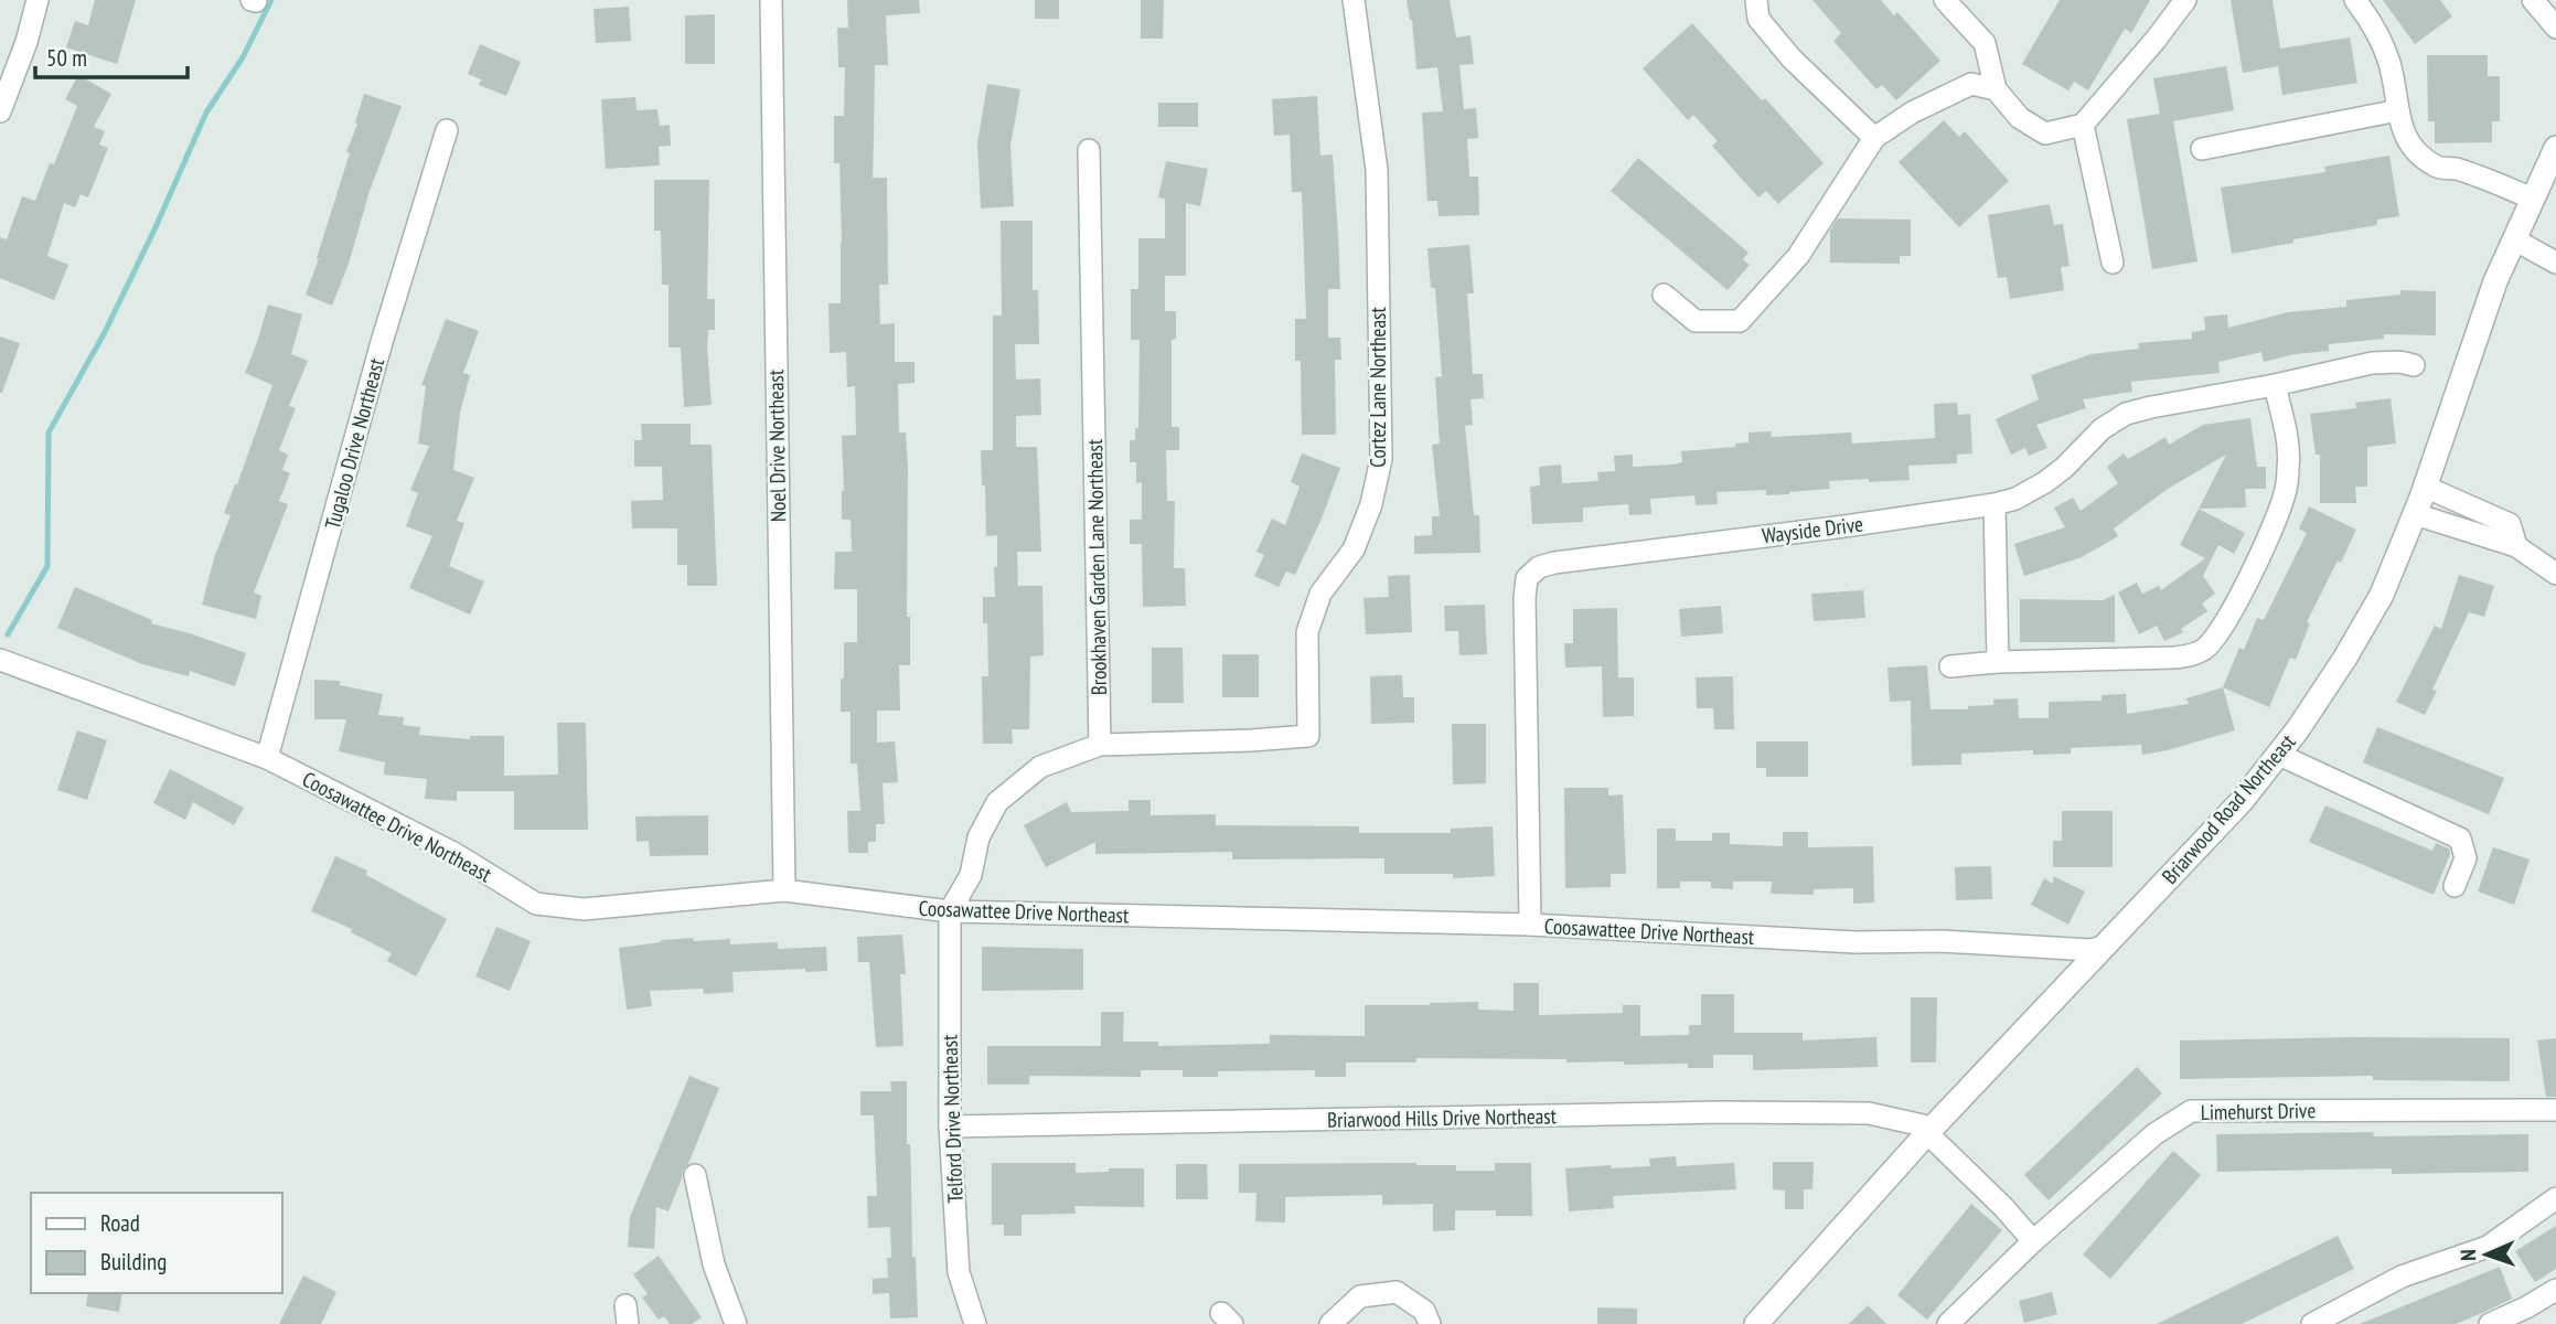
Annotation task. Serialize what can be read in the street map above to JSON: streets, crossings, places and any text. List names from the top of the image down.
{
  "streets": {
    "street": [
      "Cortez Lane Northeast",
      "Tugaloo Drive Northeast",
      "Noel Drive Northeast",
      "Wayside Drive",
      "Brookhaven Garden Lane Northeast",
      "Briarwood Road Northeast",
      "Coosawattee Drive Northeast",
      "Limehurst Drive",
      "Briarwood Hills Drive Northeast",
      "Telford Drive Northeast"
    ]
  },
  "crossings": [
    ["Cortez Lane Northeast", "Brookhaven Garden Lane Northeast"],
    ["Tugaloo Drive Northeast", "Coosawattee Drive Northeast"],
    ["Noel Drive Northeast", "Coosawattee Drive Northeast"],
    ["Wayside Drive", "Coosawattee Drive Northeast"],
    ["Briarwood Road Northeast", "Coosawattee Drive Northeast"],
    ["Briarwood Road Northeast", "Briarwood Hills Drive Northeast"],
    ["Coosawattee Drive Northeast", "Telford Drive Northeast"],
    ["Briarwood Hills Drive Northeast", "Telford Drive Northeast"]
  ],
  "legend": ["Road", "Building"],
  "scale_bar": "50 m",
  "north": "left"
}
